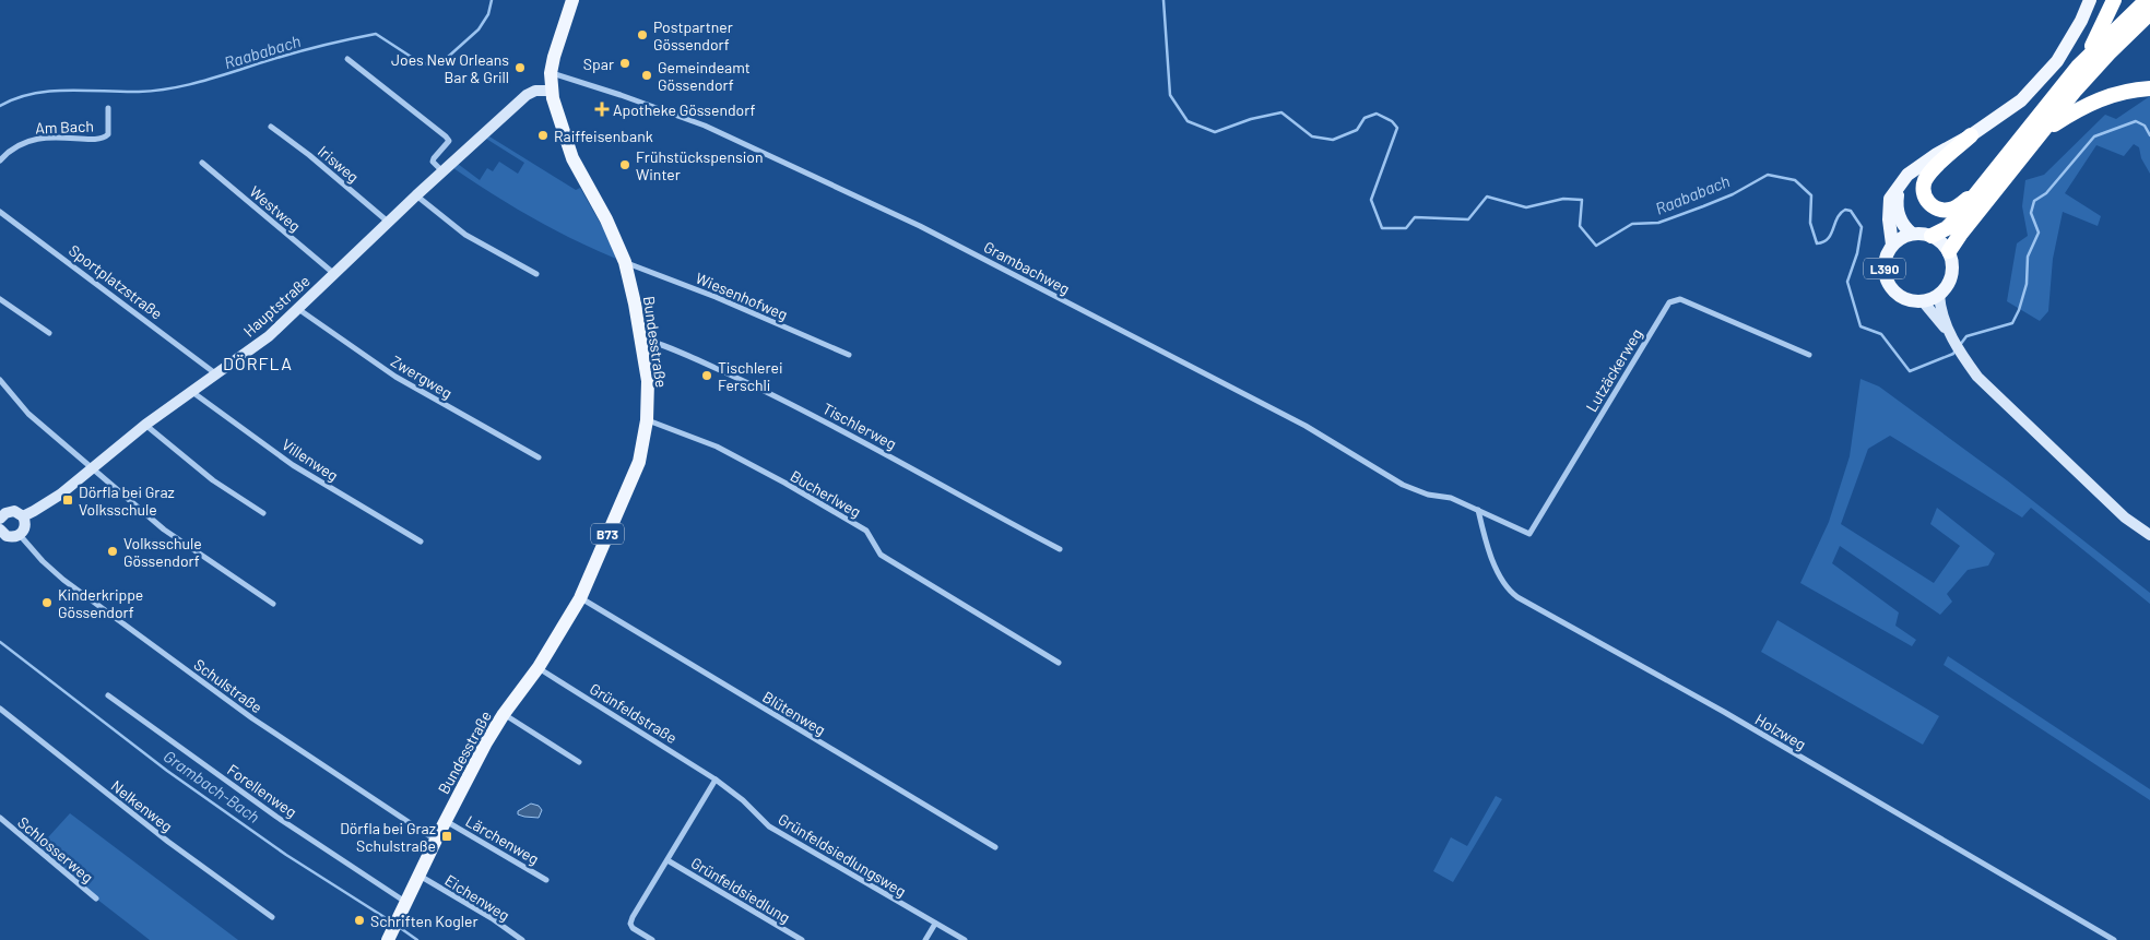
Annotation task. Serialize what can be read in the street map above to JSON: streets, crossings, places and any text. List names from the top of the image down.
{
  "streets": {
    "main road": [
      "L390",
      "Hauptstraße",
      "Bundesstraße",
      "B73"
    ],
    "street": [
      "Am Bach",
      "Irisweg",
      "Westweg",
      "Grambachweg",
      "Sportplatzstraße",
      "Wiesenhofweg",
      "Lutzäckerweg",
      "Zwergweg",
      "Tischlerweg",
      "Villenweg",
      "Bucherlweg",
      "Schulstraße",
      "Grünfeldstraße",
      "Blütenweg",
      "Holzweg",
      "Forellenweg",
      "Nelkenweg",
      "Lärchenweg",
      "Schlosserweg",
      "Grünfeldsiedlungsweg",
      "Grünfeldsiedlung",
      "Eichenweg"
    ]
  },
  "crossings": [
    ["Irisweg", "Hauptstraße"],
    ["Westweg", "Hauptstraße"],
    ["Grambachweg", "Bundesstraße"],
    ["Grambachweg", "Lutzäckerweg"],
    ["Grambachweg", "Holzweg"],
    ["Sportplatzstraße", "Hauptstraße"],
    ["Wiesenhofweg", "Bundesstraße"],
    ["Hauptstraße", "Bundesstraße"],
    ["Hauptstraße", "Zwergweg"],
    ["Hauptstraße", "Villenweg"],
    ["Bundesstraße", "Tischlerweg"],
    ["Bundesstraße", "Bucherlweg"],
    ["Bundesstraße", "Schulstraße"],
    ["Bundesstraße", "Grünfeldstraße"],
    ["Bundesstraße", "Blütenweg"],
    ["Bundesstraße", "Forellenweg"],
    ["Bundesstraße", "Lärchenweg"],
    ["Bundesstraße", "Eichenweg"],
    ["Lutzäckerweg", "Holzweg"],
    ["Grünfeldstraße", "Grünfeldsiedlungsweg"],
    ["Grünfeldstraße", "Grünfeldsiedlung"],
    ["Grünfeldsiedlungsweg", "Grünfeldsiedlung"]
  ],
  "districts": ["DÖRFLA"],
  "water": ["Raababach", "Grambach-Bach"],
  "places": {
    "other": [
      "Postpartner Gössendorf",
      "Spar",
      "Joes New Orleans Bar & Grill",
      "Gemeindeamt Gössendorf",
      "Raiffeisenbank",
      "Frühstückspension Winter",
      "Tischlerei Ferschli",
      "Volksschule Gössendorf",
      "Kinderkrippe Gössendorf",
      "Schriften Kogler"
    ],
    "health": ["Apotheke Gössendorf"],
    "transit": ["Dörfla bei Graz Volksschule", "Dörfla bei Graz Schulstraße"]
  }
}
